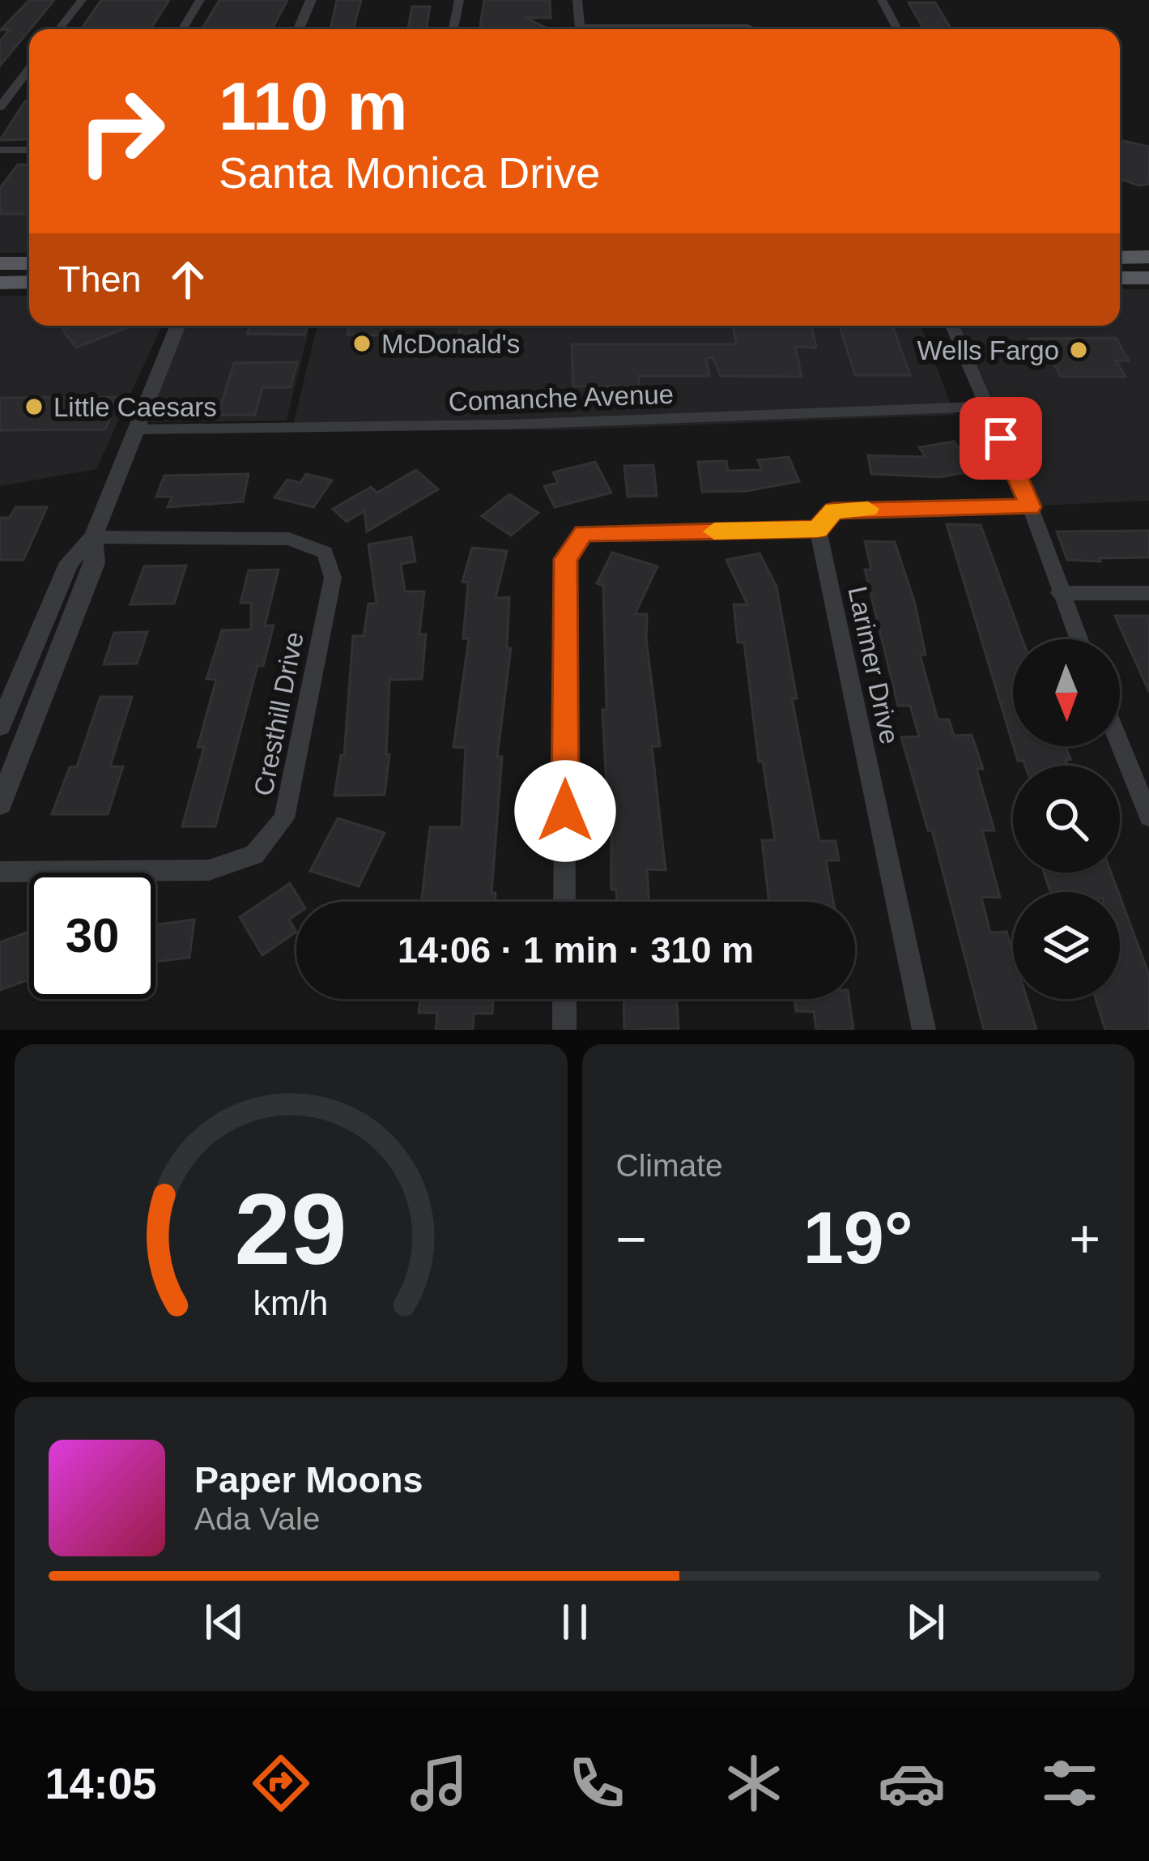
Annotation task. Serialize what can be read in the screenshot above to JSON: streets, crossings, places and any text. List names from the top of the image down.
{
  "streets": {
    "street": ["Comanche Avenue", "Larimer Drive", "Cresthill Drive"]
  },
  "places": ["McDonald's", "Wells Fargo", "Little Caesars"],
  "north": "bottom",
  "page": {
    "turn": ["110 m", "Santa Monica Drive"],
    "then": "Then",
    "limit": "30",
    "trip": "14:06 · 1 min · 310 m",
    "tile": "Climate",
    "heat": ["−", "19°", "+"],
    "song": ["Paper Moons", "Ada Vale"],
    "tabs": "14:05",
    "gauge": ["29", "km/h"]
  }
}
